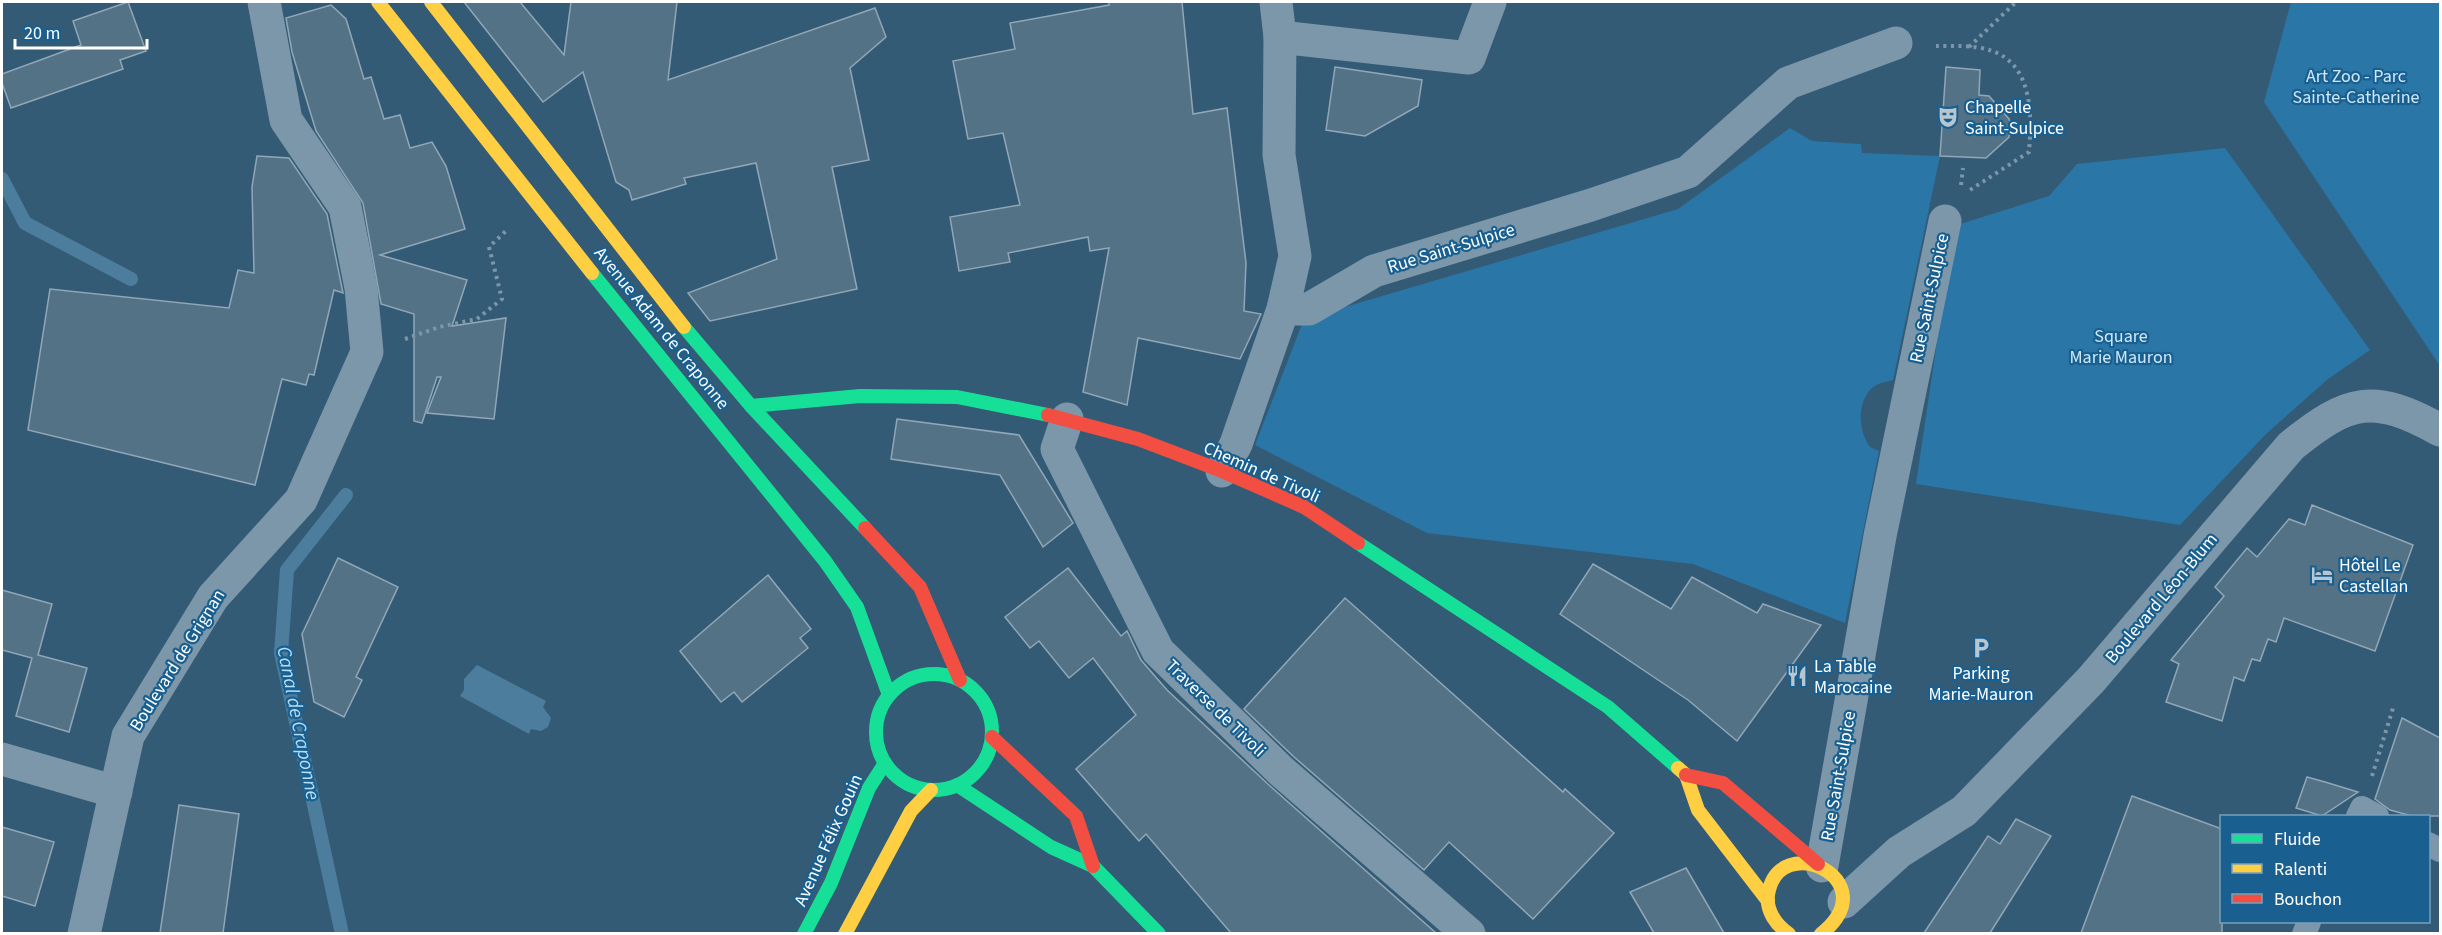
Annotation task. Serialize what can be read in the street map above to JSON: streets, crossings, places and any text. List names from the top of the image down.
{
  "streets": {
    "main road": ["Avenue Adam de Craponne", "Chemin de Tivoli", "Avenue Félix Gouin"],
    "street": [
      "Rue Saint-Sulpice",
      "Boulevard Léon-Blum",
      "Boulevard de Grignan",
      "Traverse de Tivoli"
    ]
  },
  "crossings": [
    ["Rue Saint-Sulpice", "Chemin de Tivoli"],
    ["Rue Saint-Sulpice", "Boulevard Léon-Blum"],
    ["Avenue Adam de Craponne", "Chemin de Tivoli"],
    ["Avenue Adam de Craponne", "Avenue Félix Gouin"],
    ["Chemin de Tivoli", "Boulevard Léon-Blum"],
    ["Chemin de Tivoli", "Traverse de Tivoli"]
  ],
  "water": ["Canal de Craponne"],
  "parks": ["Art Zoo - Parc Sainte-Catherine", "Square Marie Mauron"],
  "places": {
    "theatre": ["Chapelle Saint-Sulpice"],
    "hotel": ["Hôtel Le Castellan"],
    "parking": ["Parking Marie-Mauron"],
    "restaurant": ["La Table Marocaine"]
  },
  "legend": ["Fluide", "Ralenti", "Bouchon"],
  "scale_bar": "20 m"
}
